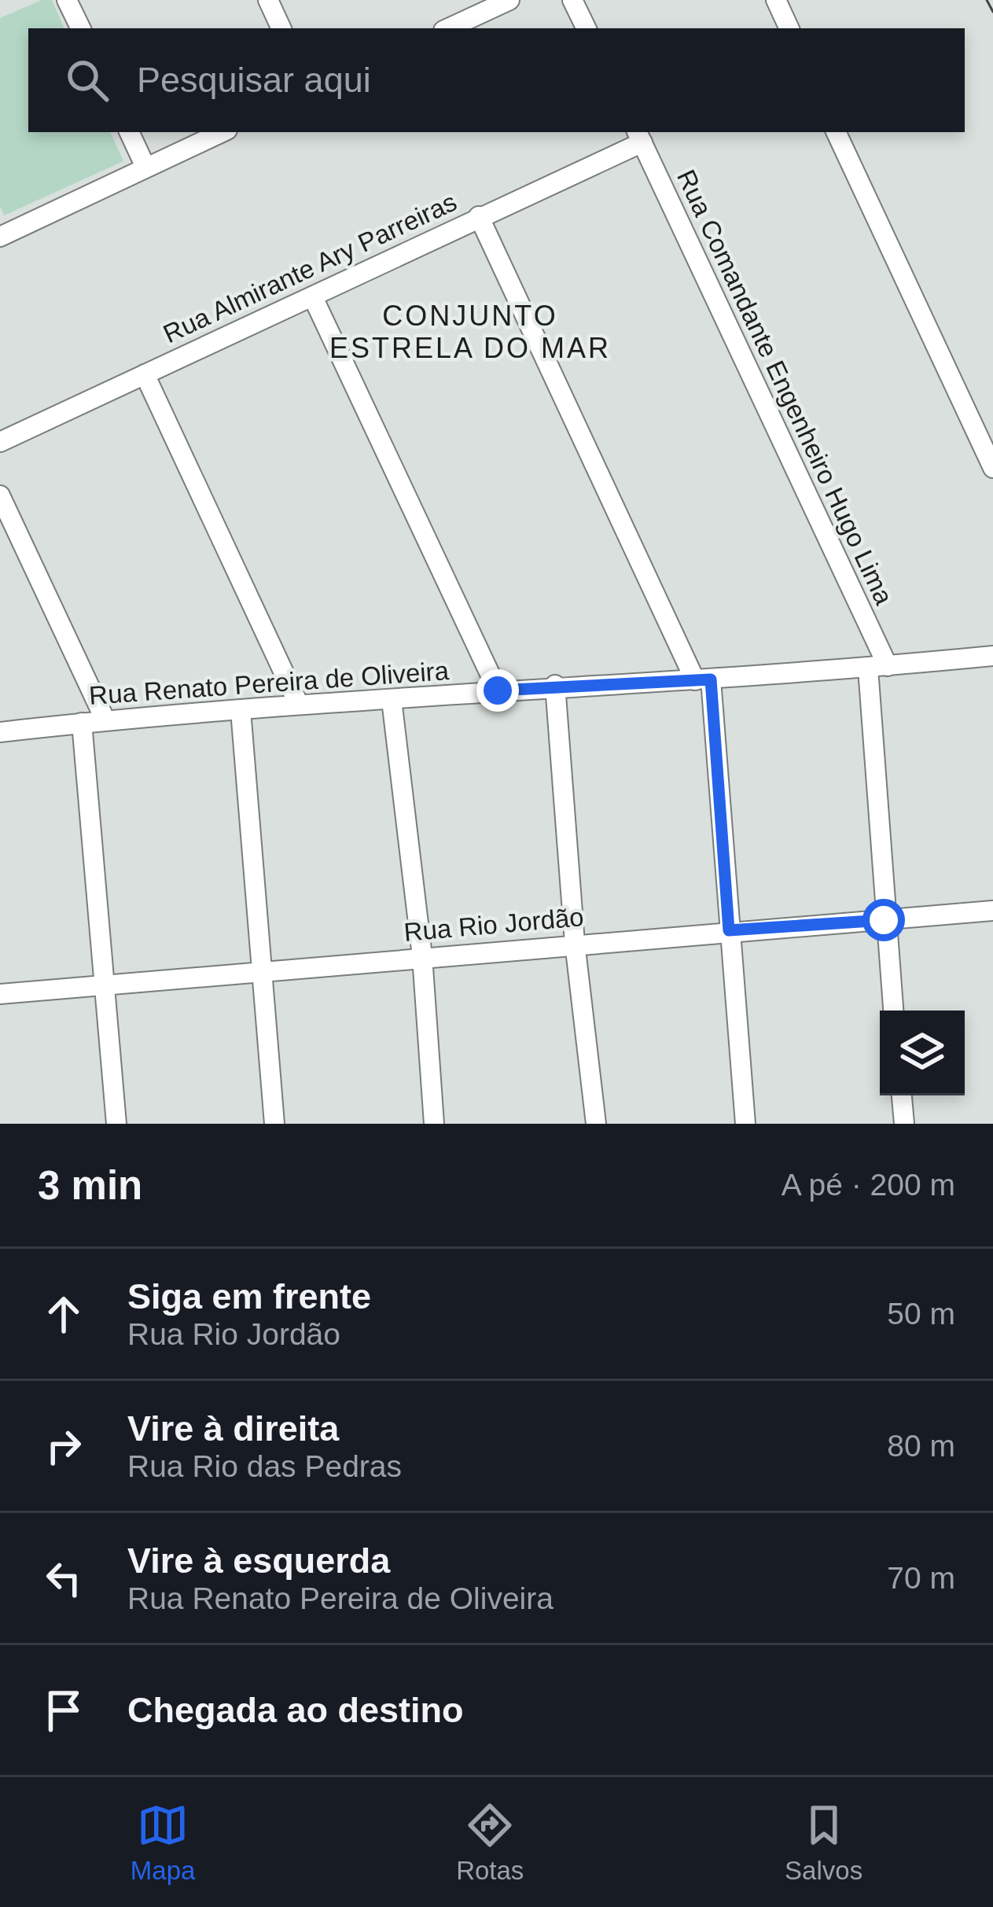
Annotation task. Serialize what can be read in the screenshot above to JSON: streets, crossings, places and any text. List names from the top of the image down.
{
  "streets": {
    "street": [
      "Rua Almirante Ary Parreiras",
      "Rua Comandante Engenheiro Hugo Lima",
      "Rua Renato Pereira de Oliveira",
      "Rua Rio Jordão"
    ]
  },
  "crossings": [
    ["Rua Almirante Ary Parreiras", "Rua Comandante Engenheiro Hugo Lima"],
    ["Rua Comandante Engenheiro Hugo Lima", "Rua Renato Pereira de Oliveira"]
  ],
  "districts": ["CONJUNTO ESTRELA DO MAR"],
  "page": {
    "search": "Pesquisar aqui",
    "heading": ["3 min", "A pé · 200 m"],
    "list": [
      ["Siga em frente", "Rua Rio Jordão", "50 m"],
      ["Vire à direita", "Rua Rio das Pedras", "80 m"],
      ["Vire à esquerda", "Rua Renato Pereira de Oliveira", "70 m"],
      "Chegada ao destino"
    ],
    "nav": ["Mapa", "Rotas", "Salvos"]
  }
}
